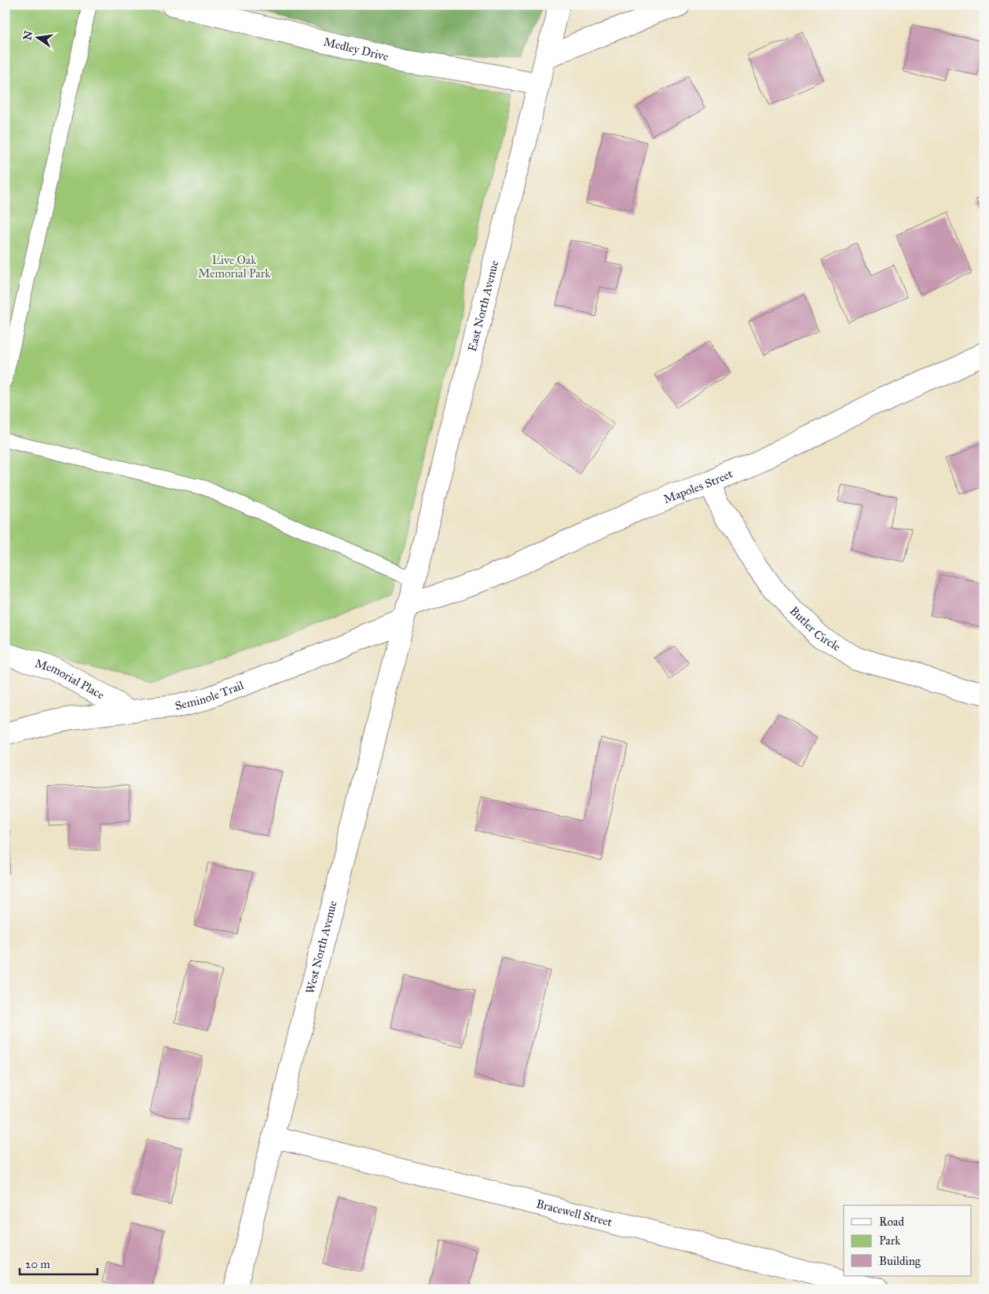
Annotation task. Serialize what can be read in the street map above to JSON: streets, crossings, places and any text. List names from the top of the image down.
{
  "streets": {
    "street": [
      "Medley Drive",
      "East North Avenue",
      "Mapoles Street",
      "Butler Circle",
      "Memorial Place",
      "Seminole Trail",
      "West North Avenue",
      "Bracewell Street"
    ]
  },
  "crossings": [
    ["Medley Drive", "East North Avenue"],
    ["East North Avenue", "Mapoles Street"],
    ["East North Avenue", "Seminole Trail"],
    ["East North Avenue", "West North Avenue"],
    ["Mapoles Street", "Butler Circle"],
    ["Mapoles Street", "Seminole Trail"],
    ["Mapoles Street", "West North Avenue"],
    ["Memorial Place", "Seminole Trail"],
    ["Seminole Trail", "West North Avenue"],
    ["West North Avenue", "Bracewell Street"]
  ],
  "parks": ["Live Oak Memorial Park"],
  "legend": ["Road", "Park", "Building"],
  "scale_bar": "20 m",
  "north": "left"
}
